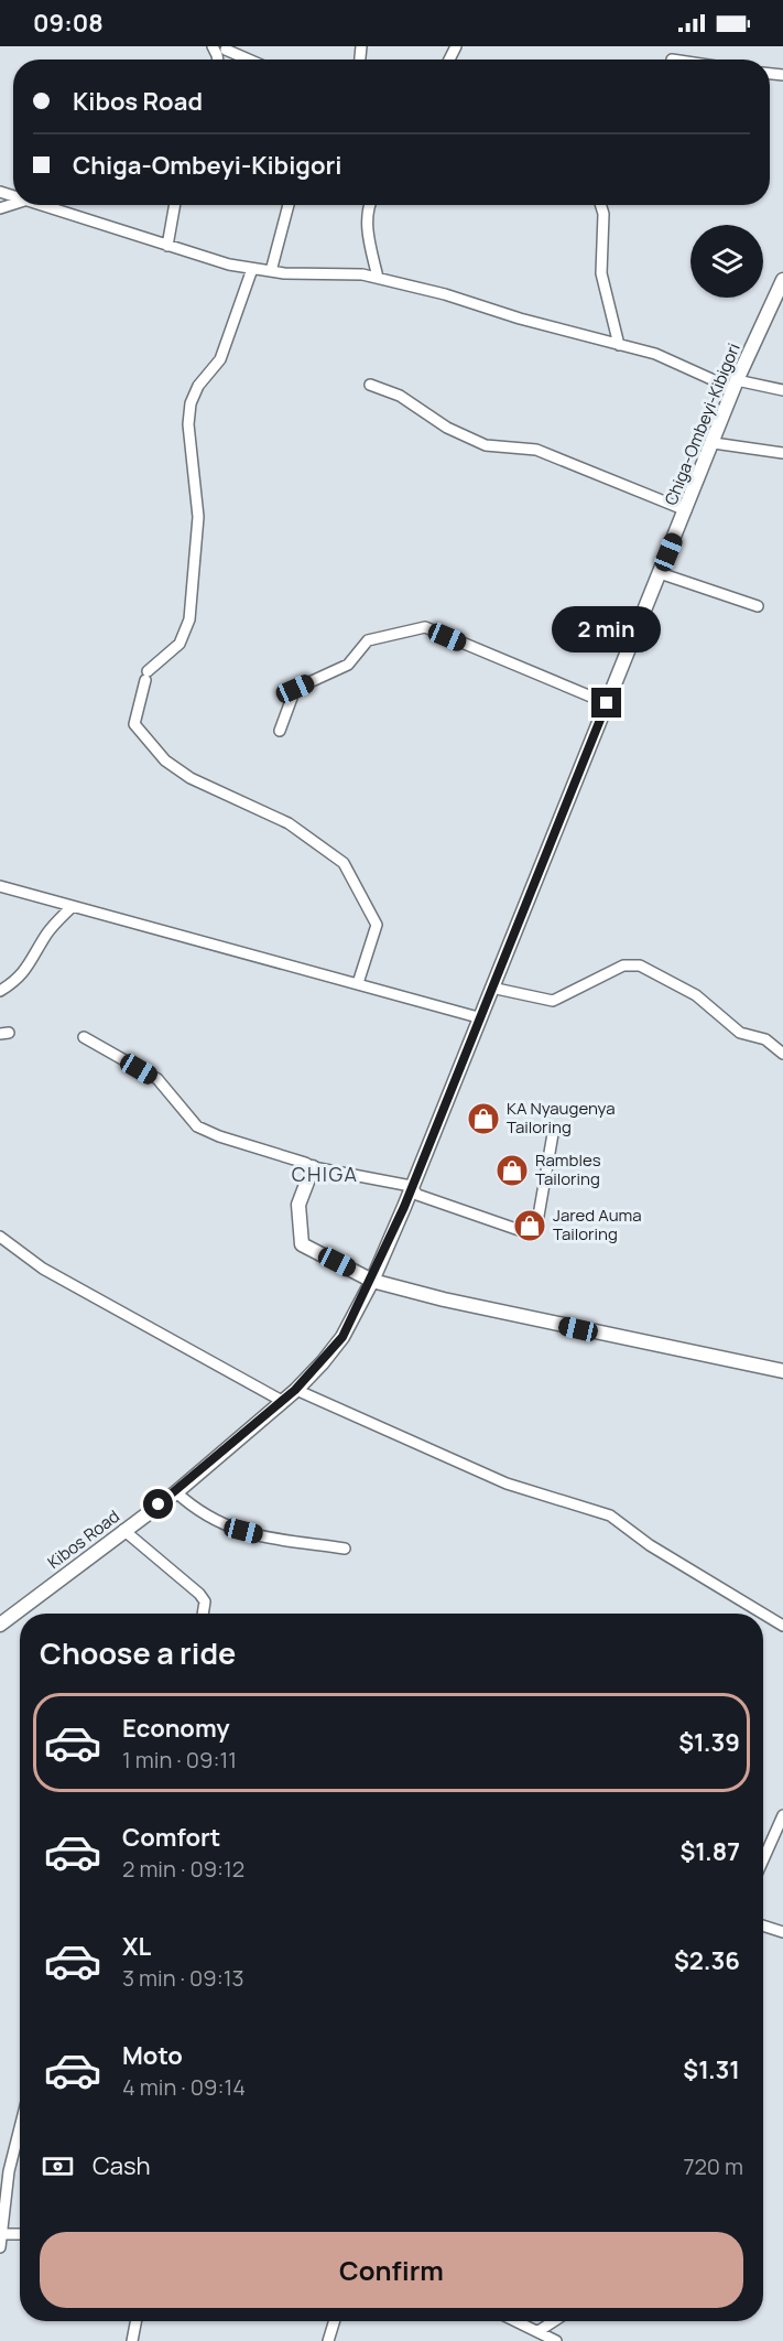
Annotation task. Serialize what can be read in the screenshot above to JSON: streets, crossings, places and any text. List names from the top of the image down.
{
  "streets": {
    "main road": ["Chiga-Ombeyi-Kibigori", "Kibos Road"]
  },
  "crossings": [
    ["Chiga-Ombeyi-Kibigori", "Kibos Road"]
  ],
  "districts": ["CHIGA"],
  "places": {
    "shop": ["KA Nyaugenya Tailoring", "Rambles Tailoring", "Jared Auma Tailoring"]
  },
  "page": {
    "status": "09:08",
    "banner": ["Kibos Road", "Chiga-Ombeyi-Kibigori"],
    "bubble": "2 min",
    "heading": "Choose a ride",
    "list": [
      {
        "name": "Economy",
        "note": "1 min · 09:11",
        "value": "$1.39"
      },
      {
        "name": "Comfort",
        "note": "2 min · 09:12",
        "value": "$1.87"
      },
      {
        "name": "XL",
        "note": "3 min · 09:13",
        "value": "$2.36"
      },
      {
        "name": "Moto",
        "note": "4 min · 09:14",
        "value": "$1.31"
      }
    ],
    "pay": ["Cash", "720 m"],
    "buttons": "Confirm"
  }
}
